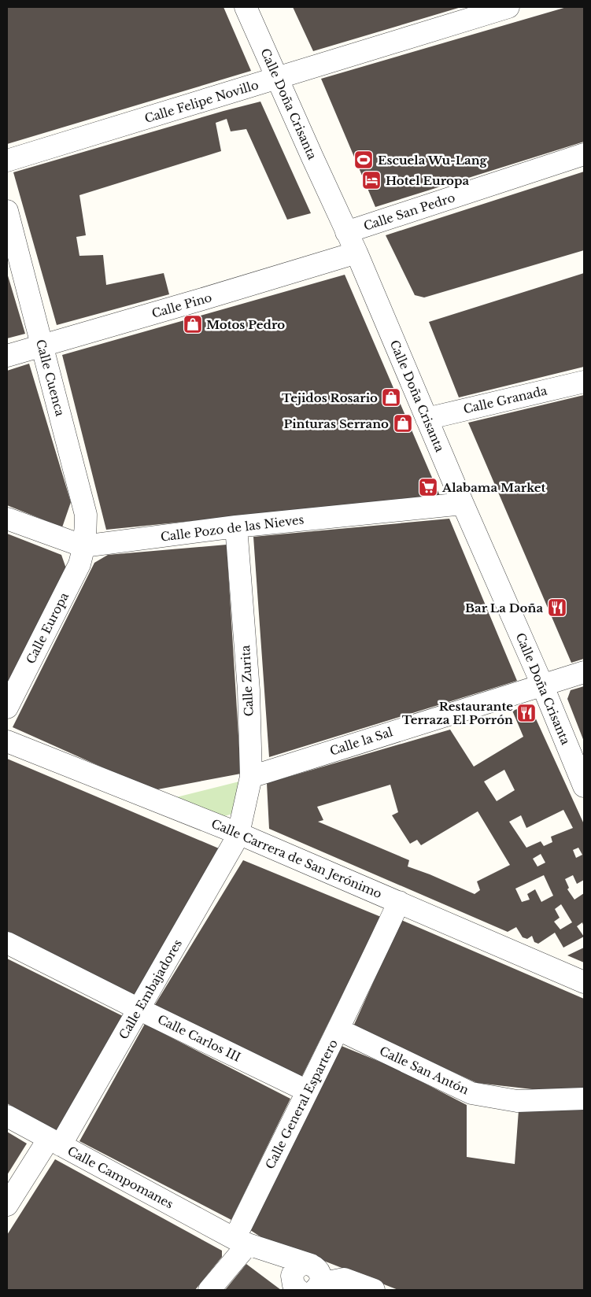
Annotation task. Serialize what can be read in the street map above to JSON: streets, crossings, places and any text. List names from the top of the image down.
{
  "streets": {
    "street": [
      "Calle Felipe Novillo",
      "Calle Doña Crisanta",
      "Calle San Pedro",
      "Calle Pino",
      "Calle Cuenca",
      "Calle Granada",
      "Calle Pozo de las Nieves",
      "Calle Europa",
      "Calle Zurita",
      "Calle la Sal",
      "Calle Carrera de San Jerónimo",
      "Calle Embajadores",
      "Calle Carlos III",
      "Calle San Antón",
      "Calle General Espartero",
      "Calle Campomanes"
    ]
  },
  "crossings": [
    ["Calle Felipe Novillo", "Calle Doña Crisanta"],
    ["Calle Doña Crisanta", "Calle San Pedro"],
    ["Calle Doña Crisanta", "Calle Pino"],
    ["Calle Doña Crisanta", "Calle Granada"],
    ["Calle Doña Crisanta", "Calle Pozo de las Nieves"],
    ["Calle Doña Crisanta", "Calle la Sal"],
    ["Calle Pino", "Calle Cuenca"],
    ["Calle Cuenca", "Calle Pozo de las Nieves"],
    ["Calle Cuenca", "Calle Europa"],
    ["Calle Pozo de las Nieves", "Calle Europa"],
    ["Calle Pozo de las Nieves", "Calle Zurita"],
    ["Calle Zurita", "Calle la Sal"],
    ["Calle Zurita", "Calle Carrera de San Jerónimo"],
    ["Calle Zurita", "Calle Embajadores"],
    ["Calle Carrera de San Jerónimo", "Calle Embajadores"],
    ["Calle Carrera de San Jerónimo", "Calle General Espartero"],
    ["Calle Embajadores", "Calle Carlos III"],
    ["Calle Embajadores", "Calle Campomanes"],
    ["Calle Carlos III", "Calle General Espartero"],
    ["Calle San Antón", "Calle General Espartero"],
    ["Calle General Espartero", "Calle Campomanes"]
  ],
  "places": {
    "sports": ["Escuela Wu-Lang"],
    "hotel": ["Hotel Europa"],
    "shop": ["Motos Pedro", "Tejidos Rosario", "Pinturas Serrano"],
    "supermarket": ["Alabama Market"],
    "restaurant": ["Bar La Doña", "Restaurante Terraza El Porrón"]
  }
}
